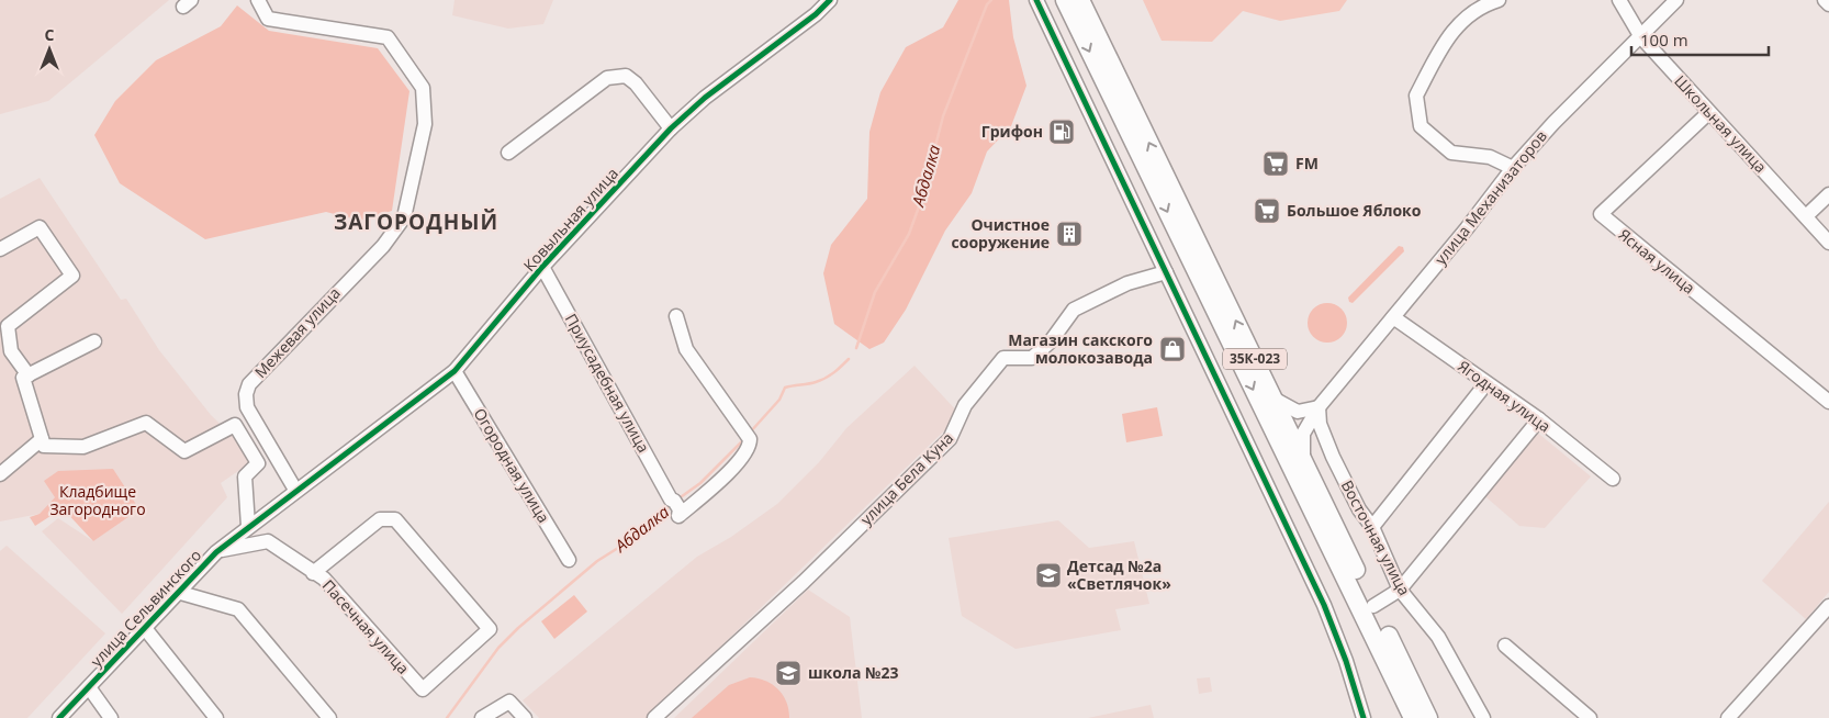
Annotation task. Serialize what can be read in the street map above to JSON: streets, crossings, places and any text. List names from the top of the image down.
{
  "streets": {
    "main road": ["35К-023"],
    "street": [
      "Школьная улица",
      "улица Механизаторов",
      "Ковыльная улица",
      "Ясная улица",
      "Межевая улица",
      "Приусадебная улица",
      "Ягодная улица",
      "Огородная улица",
      "улица Бела Куна",
      "Восточная улица",
      "улица Сельвинского",
      "Пасечная улица"
    ]
  },
  "crossings": [
    ["Школьная улица", "улица Механизаторов"],
    ["Школьная улица", "Ясная улица"],
    ["улица Механизаторов", "35К-023"],
    ["улица Механизаторов", "Ягодная улица"],
    ["улица Механизаторов", "Восточная улица"],
    ["Ковыльная улица", "Межевая улица"],
    ["Ковыльная улица", "Приусадебная улица"],
    ["Ковыльная улица", "Огородная улица"],
    ["Ковыльная улица", "улица Сельвинского"],
    ["улица Сельвинского", "Пасечная улица"]
  ],
  "districts": ["ЗАГОРОДНЫЙ"],
  "water": ["Абдалка"],
  "parks": ["Кладбище Загородного"],
  "places": {
    "fuel station": ["Грифон"],
    "supermarket": ["FM", "Большое Яблоко"],
    "building": ["Очистное сооружение"],
    "shop": ["Магазин сакского молокозавода"],
    "school or university": ["Детсад №2а «Светлячок»", "школа №23"]
  },
  "scale_bar": "100 m",
  "north": "top"
}
